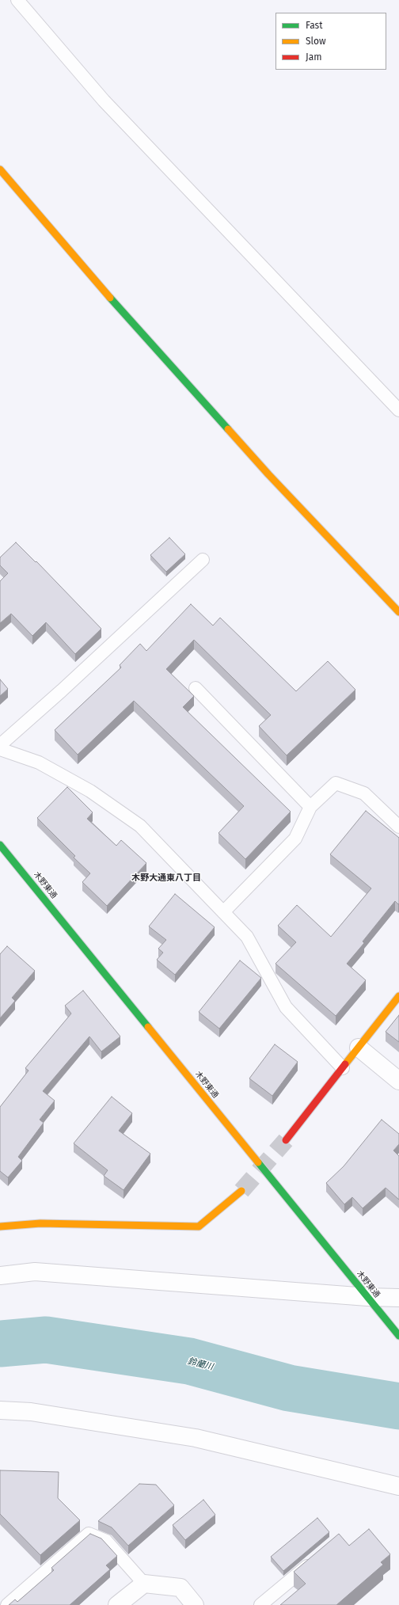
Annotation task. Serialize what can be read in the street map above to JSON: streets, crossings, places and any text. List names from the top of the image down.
{
  "streets": {
    "street": ["木野東通"]
  },
  "districts": ["木野大通東八丁目"],
  "water": ["鈴蘭川"],
  "legend": ["Fast", "Slow", "Jam"]
}
